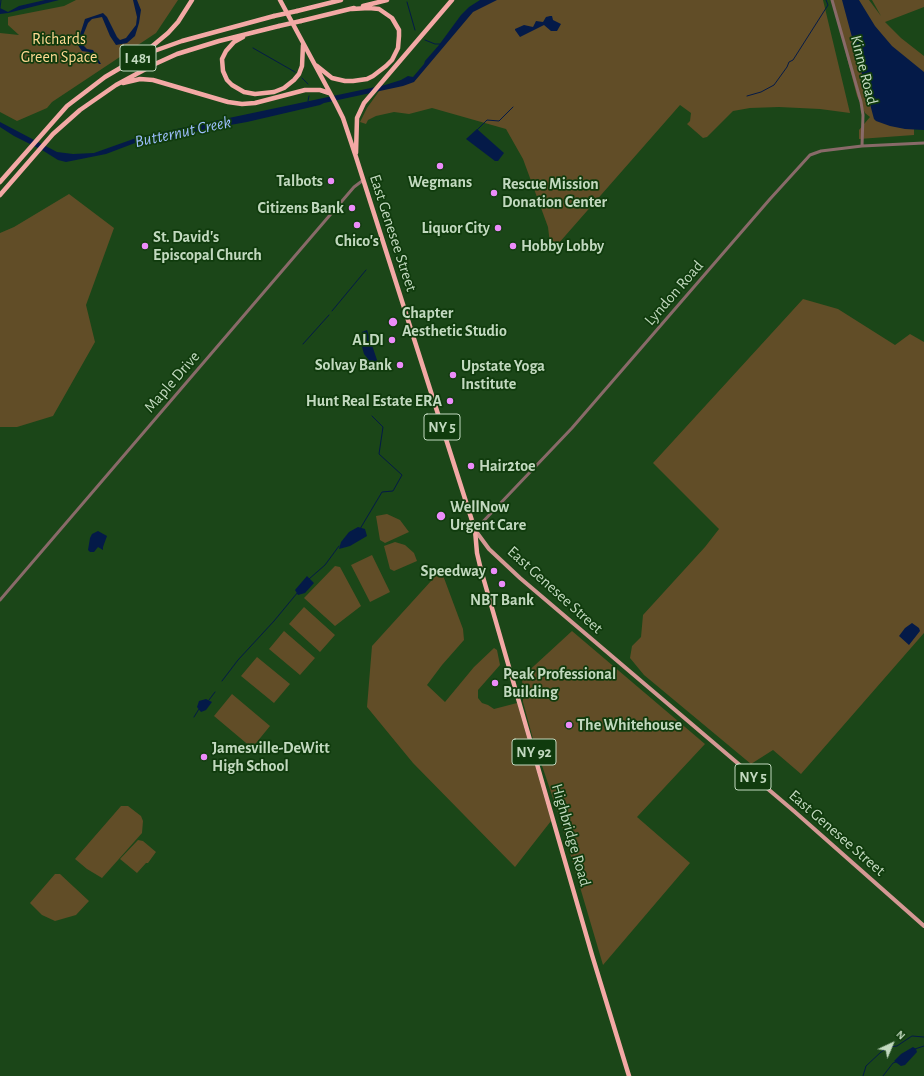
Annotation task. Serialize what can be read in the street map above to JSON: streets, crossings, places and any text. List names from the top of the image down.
{
  "streets": {
    "highway": [
      "I 481",
      "East Genesee Street",
      "NY 5",
      "NY 92",
      "Highbridge Road"
    ],
    "street": ["Kinne Road", "Lyndon Road", "Maple Drive"]
  },
  "crossings": [
    ["Kinne Road", "Lyndon Road"],
    ["East Genesee Street", "Lyndon Road"],
    ["East Genesee Street", "Maple Drive"],
    ["East Genesee Street", "Highbridge Road"],
    ["Lyndon Road", "Highbridge Road"]
  ],
  "water": ["Butternut Creek"],
  "parks": ["Richards Green Space"],
  "places": [
    "Wegmans",
    "Talbots",
    "Rescue Mission Donation Center",
    "Citizens Bank",
    "Chico's",
    "Liquor City",
    "St. David's Episcopal Church",
    "Hobby Lobby",
    "Chapter Aesthetic Studio",
    "ALDI",
    "Solvay Bank",
    "Upstate Yoga Institute",
    "Hunt Real Estate ERA",
    "Hair2toe",
    "WellNow Urgent Care",
    "Speedway",
    "NBT Bank",
    "Peak Professional Building",
    "The Whitehouse",
    "Jamesville-DeWitt High School"
  ],
  "north": "top right"
}
